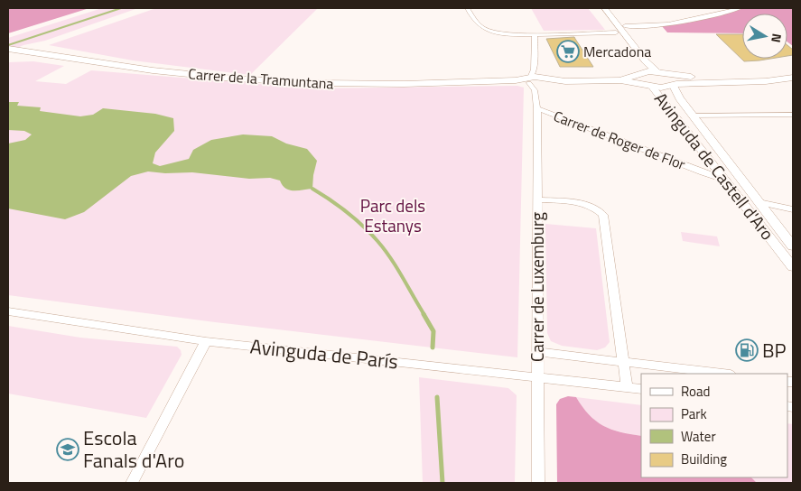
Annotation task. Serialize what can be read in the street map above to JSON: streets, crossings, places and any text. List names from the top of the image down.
{
  "streets": {
    "main road": ["Carrer de la Tramuntana"],
    "street": [
      "Carrer de Roger de Flor",
      "Avinguda de Castell d'Aro",
      "Carrer de Luxemburg",
      "Avinguda de París"
    ]
  },
  "crossings": [
    ["Carrer de la Tramuntana", "Carrer de Luxemburg"],
    ["Carrer de Roger de Flor", "Avinguda de Castell d'Aro"],
    ["Carrer de Roger de Flor", "Carrer de Luxemburg"],
    ["Carrer de Luxemburg", "Avinguda de París"]
  ],
  "parks": ["Parc dels Estanys"],
  "places": {
    "supermarket": ["Mercadona"],
    "fuel station": ["BP"],
    "school or university": ["Escola Fanals d'Aro"]
  },
  "legend": [
    "Road",
    "Park",
    "Water",
    "Building"
  ],
  "north": "right"
}
